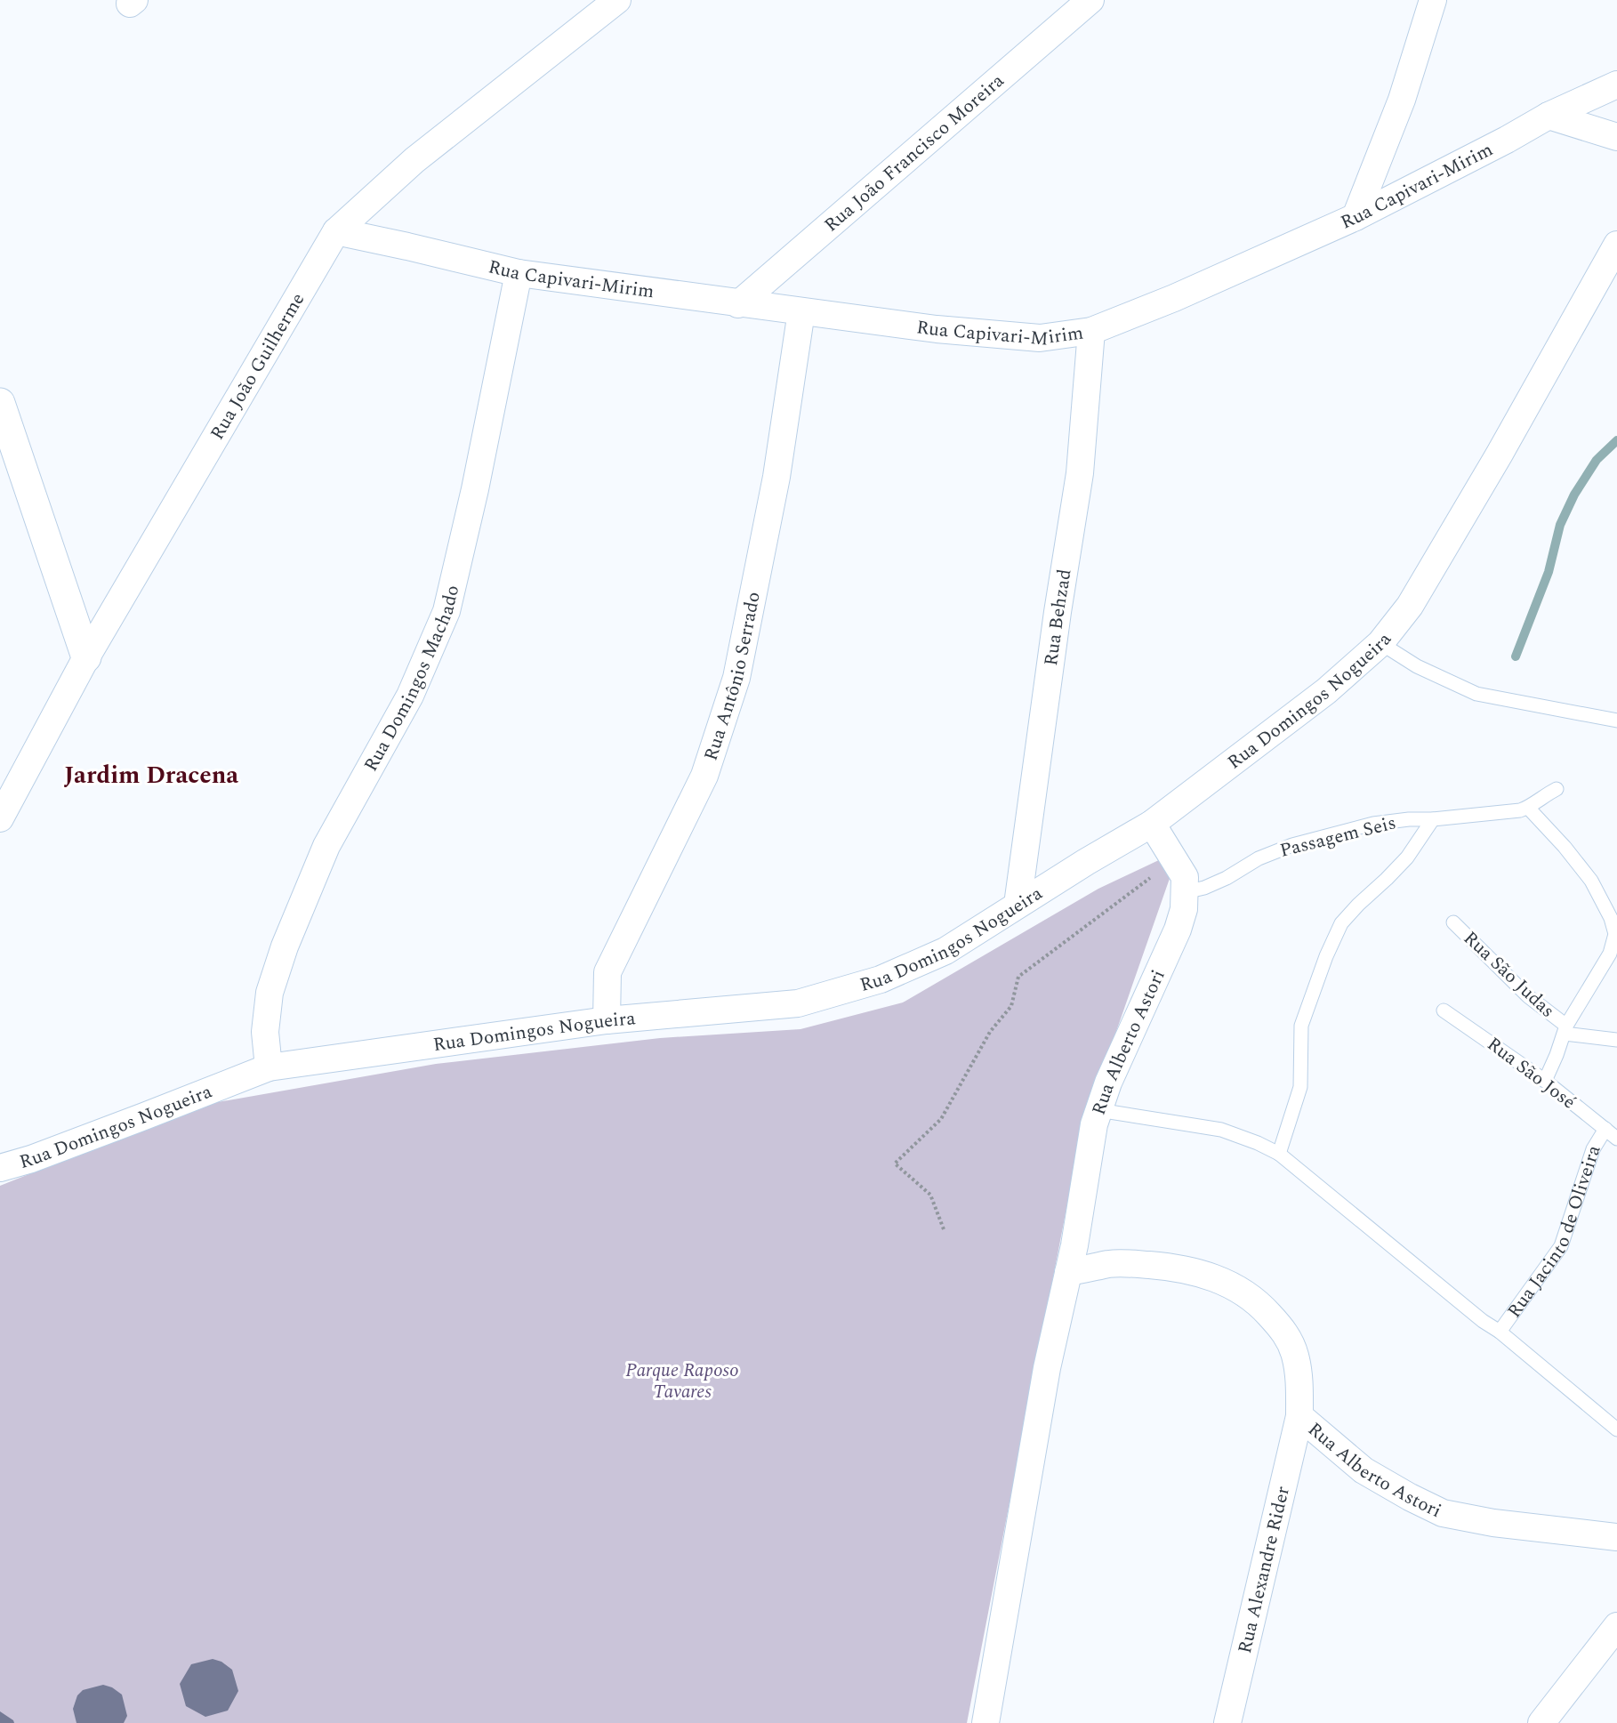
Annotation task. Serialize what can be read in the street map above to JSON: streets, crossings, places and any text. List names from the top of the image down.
{
  "streets": {
    "street": [
      "Rua João Francisco Moreira",
      "Rua Capivari-Mirim",
      "Rua João Guilherme",
      "Rua Behzad",
      "Rua Antônio Serrado",
      "Rua Domingos Machado",
      "Rua Domingos Nogueira",
      "Rua Alberto Astori",
      "Rua Alexandre Rider"
    ],
    "lane": [
      "Passagem Seis",
      "Rua São Judas",
      "Rua São José",
      "Rua Jacinto de Oliveira"
    ]
  },
  "crossings": [
    ["Rua João Francisco Moreira", "Rua Capivari-Mirim"],
    ["Rua Capivari-Mirim", "Rua João Guilherme"],
    ["Rua Capivari-Mirim", "Rua Behzad"],
    ["Rua Capivari-Mirim", "Rua Antônio Serrado"],
    ["Rua Capivari-Mirim", "Rua Domingos Machado"],
    ["Rua Behzad", "Rua Domingos Nogueira"],
    ["Rua Antônio Serrado", "Rua Domingos Nogueira"],
    ["Rua Domingos Machado", "Rua Domingos Nogueira"],
    ["Rua Domingos Nogueira", "Rua Alberto Astori"],
    ["Passagem Seis", "Rua Alberto Astori"],
    ["Rua Alberto Astori", "Rua Alexandre Rider"],
    ["Rua São José", "Rua Jacinto de Oliveira"]
  ],
  "districts": ["Jardim Dracena"],
  "parks": ["Parque Raposo Tavares"]
}
